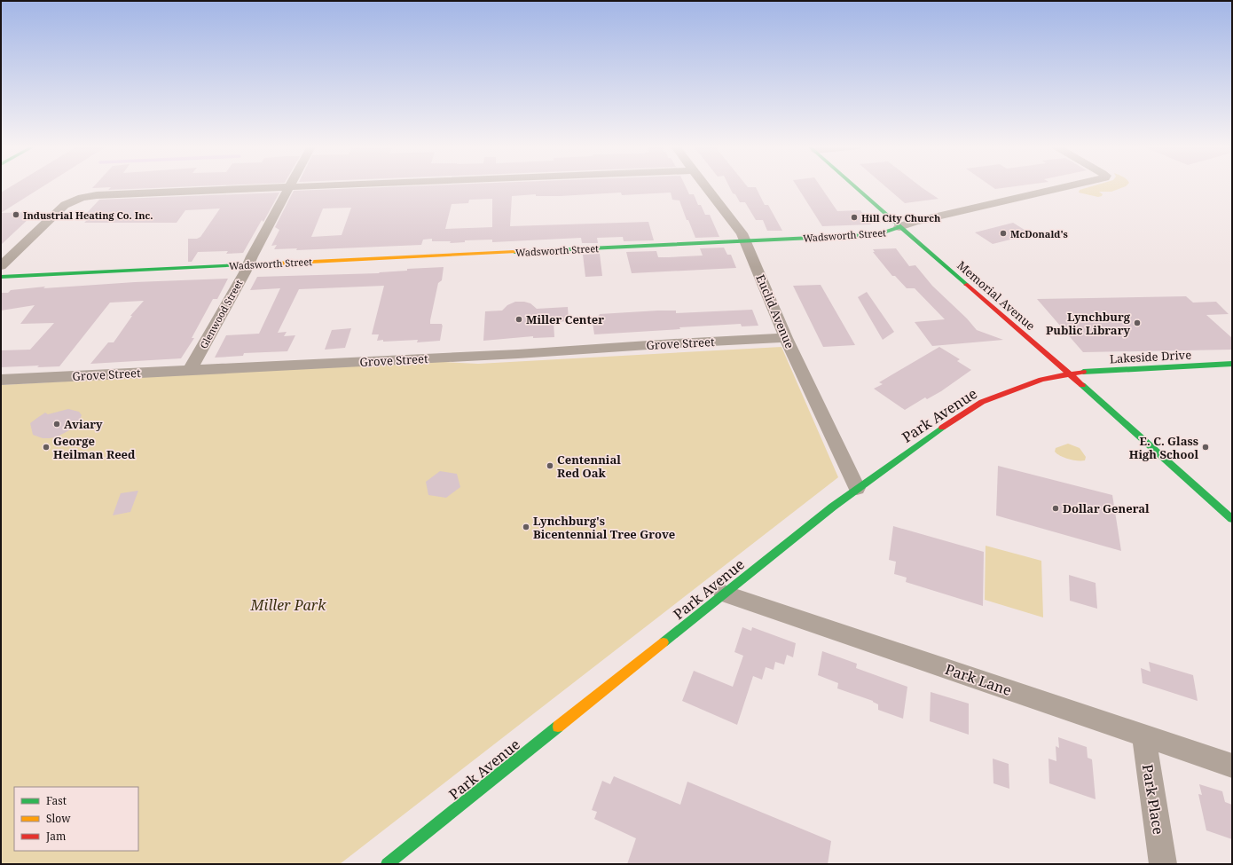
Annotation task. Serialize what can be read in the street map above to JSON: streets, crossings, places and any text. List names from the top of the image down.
{
  "streets": {
    "main road": [
      "Wadsworth Street",
      "Memorial Avenue",
      "Lakeside Drive",
      "Park Avenue"
    ],
    "street": [
      "Euclid Avenue",
      "Glenwood Street",
      "Grove Street",
      "Park Lane",
      "Park Place"
    ]
  },
  "crossings": [
    ["Wadsworth Street", "Memorial Avenue"],
    ["Wadsworth Street", "Euclid Avenue"],
    ["Wadsworth Street", "Glenwood Street"],
    ["Memorial Avenue", "Lakeside Drive"],
    ["Memorial Avenue", "Park Avenue"],
    ["Euclid Avenue", "Grove Street"],
    ["Euclid Avenue", "Park Avenue"],
    ["Glenwood Street", "Grove Street"],
    ["Lakeside Drive", "Park Avenue"],
    ["Park Avenue", "Park Lane"],
    ["Park Lane", "Park Place"]
  ],
  "parks": ["Miller Park"],
  "places": [
    "Industrial Heating Co. Inc.",
    "Hill City Church",
    "McDonald's",
    "Miller Center",
    "Lynchburg Public Library",
    "Aviary",
    "George Heilman Reed",
    "E. C. Glass High School",
    "Centennial Red Oak",
    "Dollar General",
    "Lynchburg's Bicentennial Tree Grove"
  ],
  "legend": ["Fast", "Slow", "Jam"]
}
